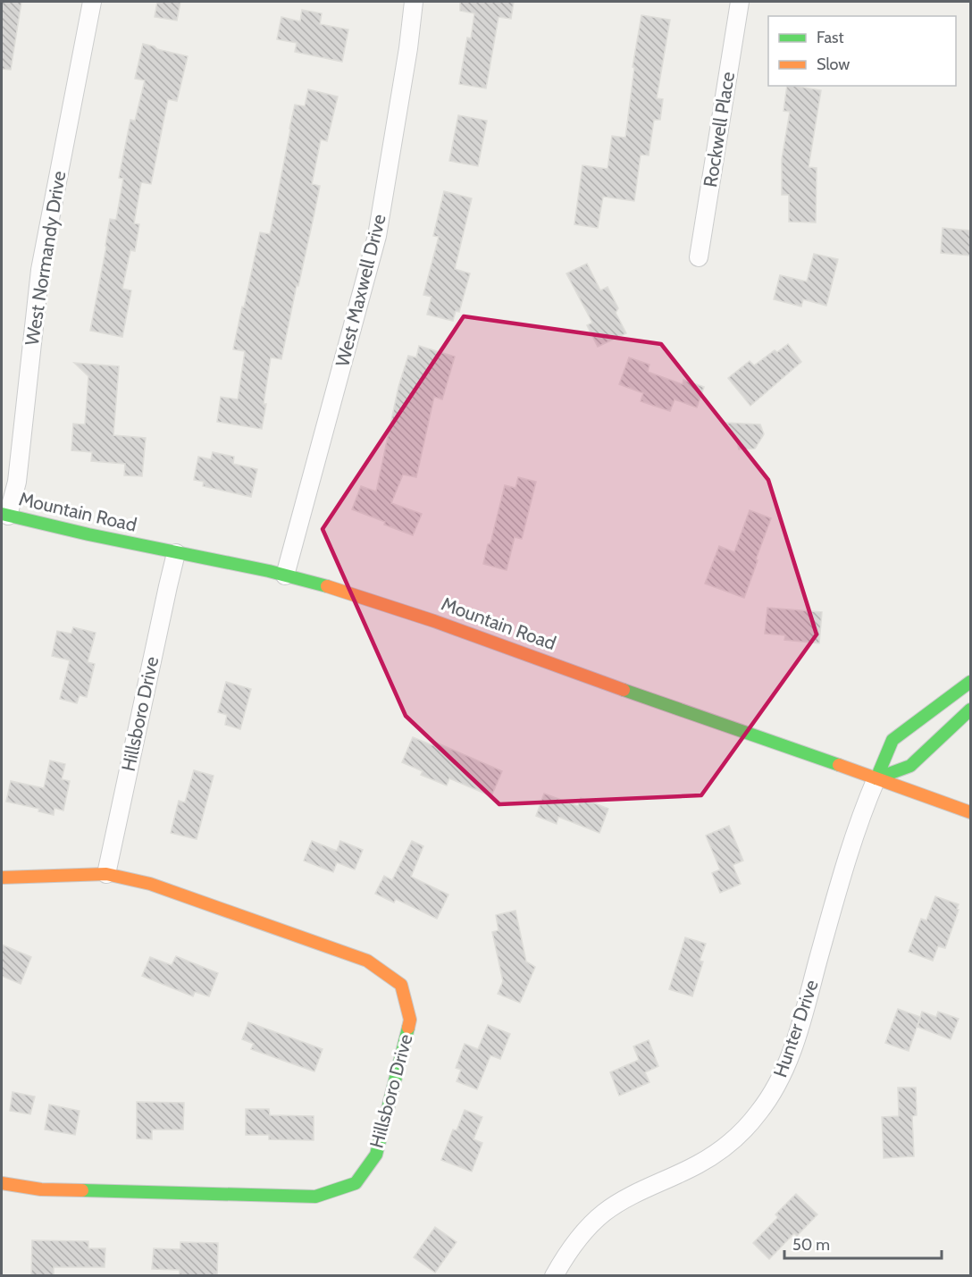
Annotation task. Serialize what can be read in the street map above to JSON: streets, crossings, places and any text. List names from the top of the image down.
{
  "streets": {
    "street": [
      "Rockwell Place",
      "West Normandy Drive",
      "West Maxwell Drive",
      "Mountain Road",
      "Hillsboro Drive",
      "Hunter Drive"
    ]
  },
  "crossings": [
    ["West Normandy Drive", "Mountain Road"],
    ["West Maxwell Drive", "Mountain Road"],
    ["Mountain Road", "Hillsboro Drive"],
    ["Mountain Road", "Hunter Drive"]
  ],
  "legend": ["Fast", "Slow"],
  "scale_bar": "50 m"
}
